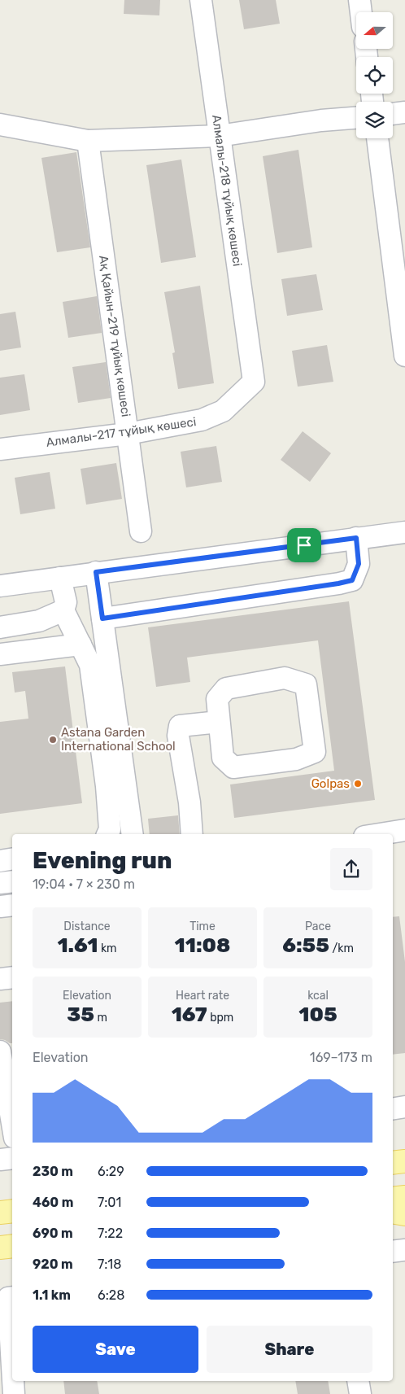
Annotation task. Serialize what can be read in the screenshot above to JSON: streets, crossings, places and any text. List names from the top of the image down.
{
  "streets": {
    "street": ["Алмалы-218 тұйық көшесі", "Ақ Қайын-219 тұйық көшесі", "Алмалы-217 тұйық көшесі"]
  },
  "crossings": [
    ["Алмалы-218 тұйық көшесі", "Алмалы-217 тұйық көшесі"],
    ["Ақ Қайын-219 тұйық көшесі", "Алмалы-217 тұйық көшесі"]
  ],
  "places": ["Astana Garden International School", "Golpas"],
  "north": "left",
  "page": {
    "heading": ["Evening run", "19:04 · 7 × 230 m"],
    "stats": [
      ["Distance", "1.61 km"],
      ["Time", "11:08"],
      ["Pace", "6:55 /km"],
      ["Elevation", "35 m"],
      ["Heart rate", "167 bpm"],
      ["kcal", "105"]
    ],
    "chart": ["Elevation", "169–173 m"],
    "list": [
      {
        "name": "230 m",
        "note": "6:29"
      },
      {
        "name": "460 m",
        "note": "7:01"
      },
      {
        "name": "690 m",
        "note": "7:22"
      },
      {
        "name": "920 m",
        "note": "7:18"
      },
      {
        "name": "1.1 km",
        "note": "6:28"
      }
    ],
    "buttons": ["Save", "Share"]
  }
}
